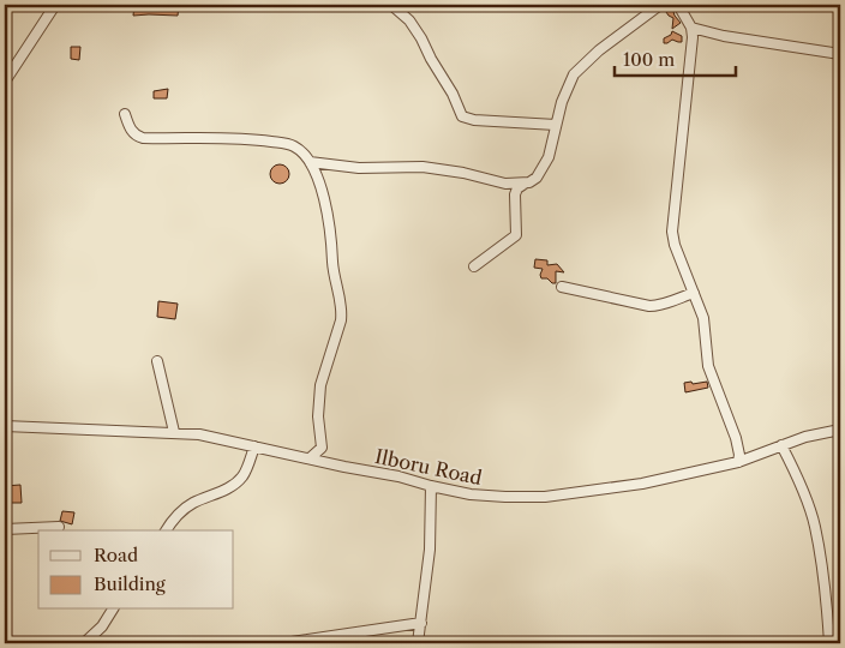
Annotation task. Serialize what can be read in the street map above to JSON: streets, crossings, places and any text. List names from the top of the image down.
{
  "streets": {
    "street": ["Ilboru Road"]
  },
  "legend": ["Road", "Building"],
  "scale_bar": "100 m"
}
